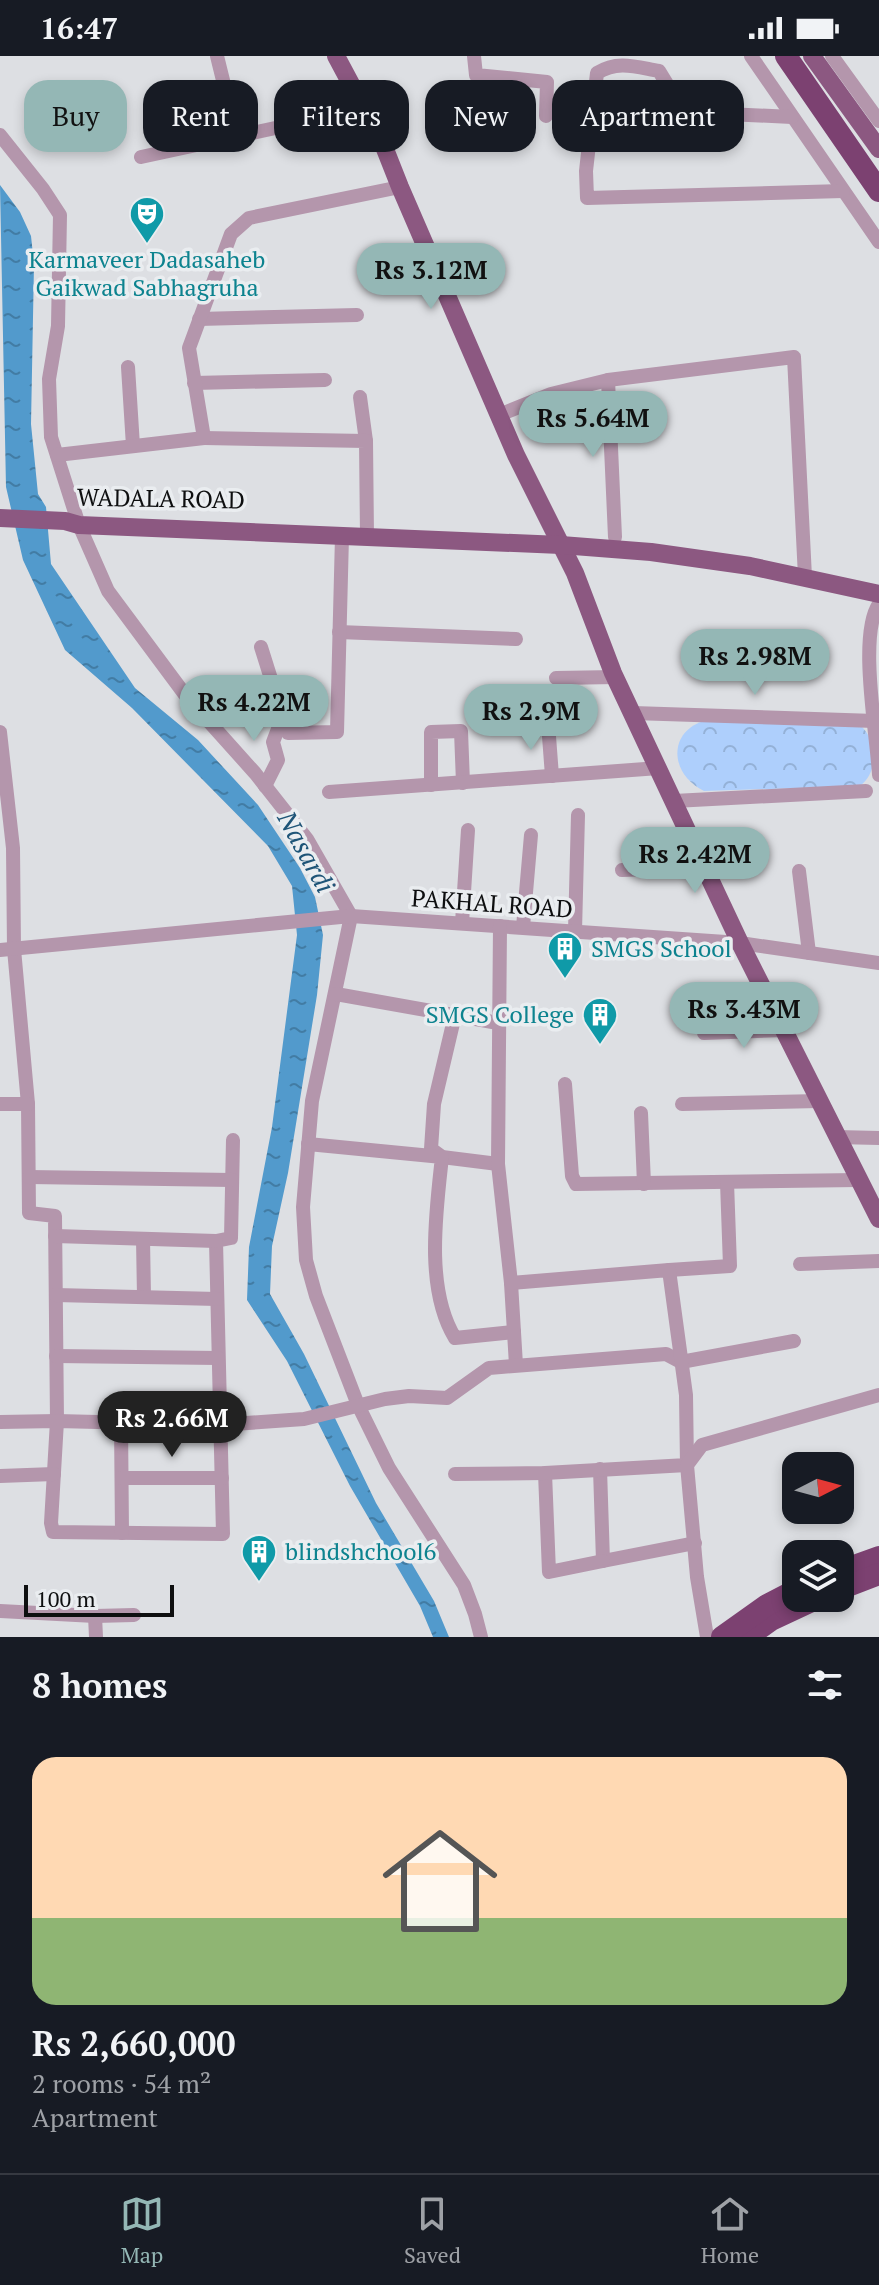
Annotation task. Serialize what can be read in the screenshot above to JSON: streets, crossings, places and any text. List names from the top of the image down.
{
  "streets": {
    "main road": ["WADALA ROAD"],
    "street": ["PAKHAL ROAD"]
  },
  "water": ["Nasardi"],
  "places": {
    "theatre": ["Karmaveer Dadasaheb Gaikwad Sabhagruha"],
    "building": ["SMGS School", "SMGS College", "blindshchool6"]
  },
  "scale_bar": "100 m",
  "north": "right",
  "page": {
    "status": "16:47",
    "chip": [
      "Buy",
      "Rent",
      "Filters",
      "New",
      "Apartment"
    ],
    "price": [
      "Rs 3.12M",
      "Rs 5.64M",
      "Rs 2.98M",
      "Rs 4.22M",
      "Rs 2.9M",
      "Rs 2.42M",
      "Rs 3.43M",
      "Rs 2.66M"
    ],
    "scale": "100 m",
    "heading": "8 homes",
    "list": [
      {
        "name": "Rs 2,660,000",
        "note": "2 rooms · 54 m² · Apartment"
      }
    ],
    "tabs": ["Map", "Saved", "Home"]
  }
}
